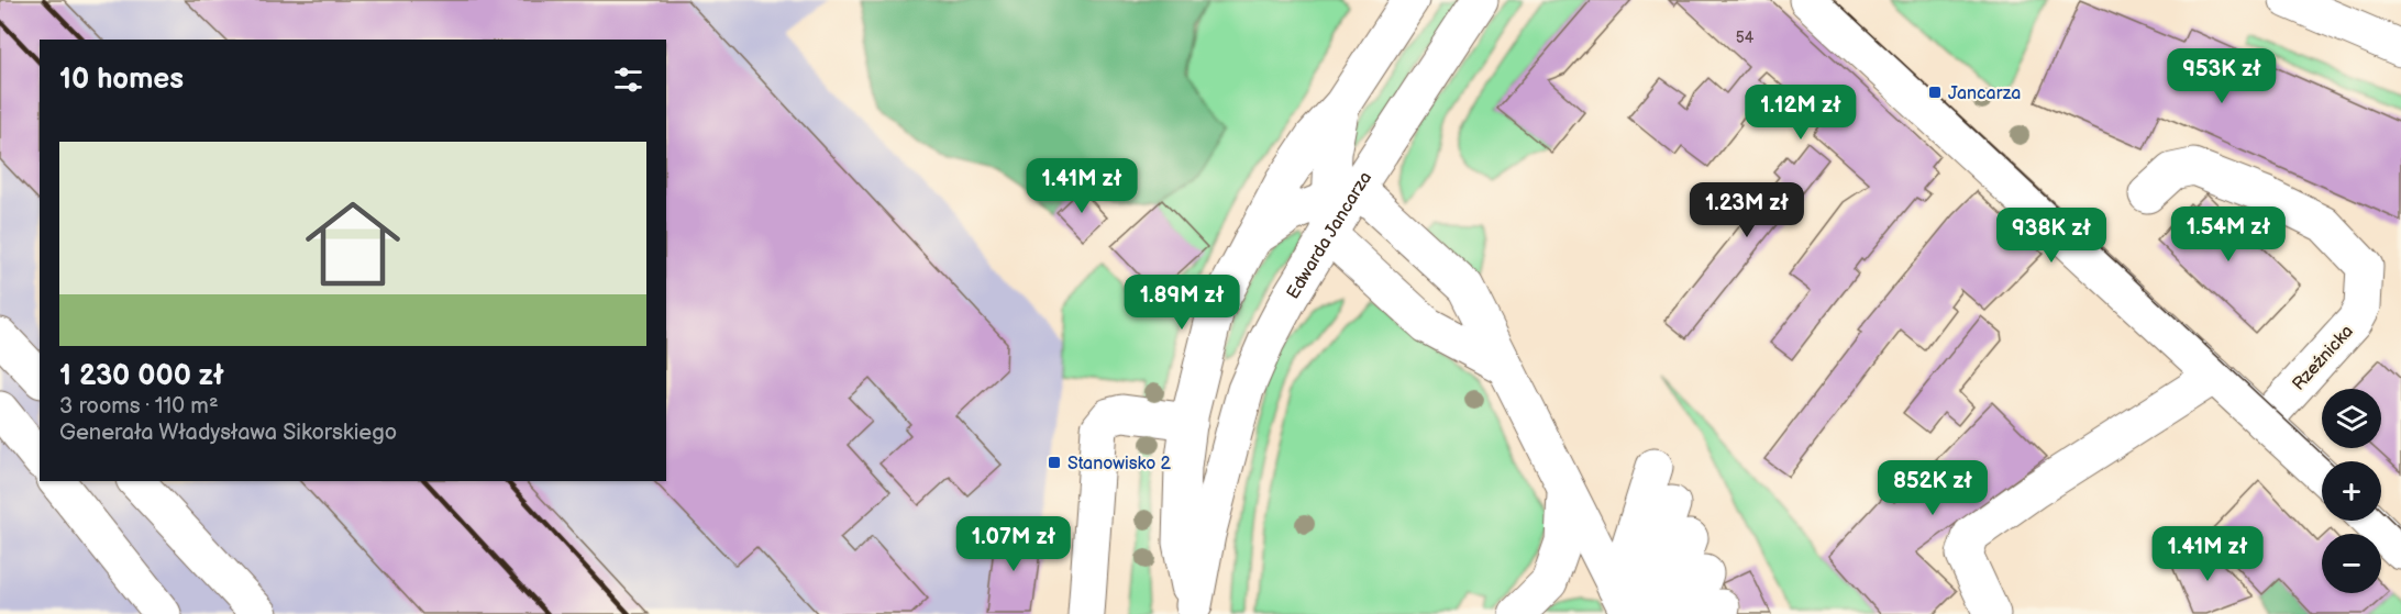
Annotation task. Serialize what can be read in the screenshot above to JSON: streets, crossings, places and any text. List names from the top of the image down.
{
  "streets": {
    "street": ["Edwarda Jancarza", "Rzeźnicka"]
  },
  "places": {
    "transit": ["Jancarza", "Stanowisko 2"]
  },
  "house_numbers": ["54"],
  "page": {
    "heading": "10 homes",
    "price": [
      "953K zł",
      "1.12M zł",
      "1.41M zł",
      "1.23M zł",
      "1.54M zł",
      "938K zł",
      "1.89M zł",
      "852K zł",
      "1.07M zł",
      "1.41M zł"
    ],
    "list": [
      {
        "name": "1 230 000 zł",
        "note": "3 rooms · 110 m² · Generała Władysława Sikorskiego"
      }
    ],
    "map_buttons": ["+", "−"]
  }
}
